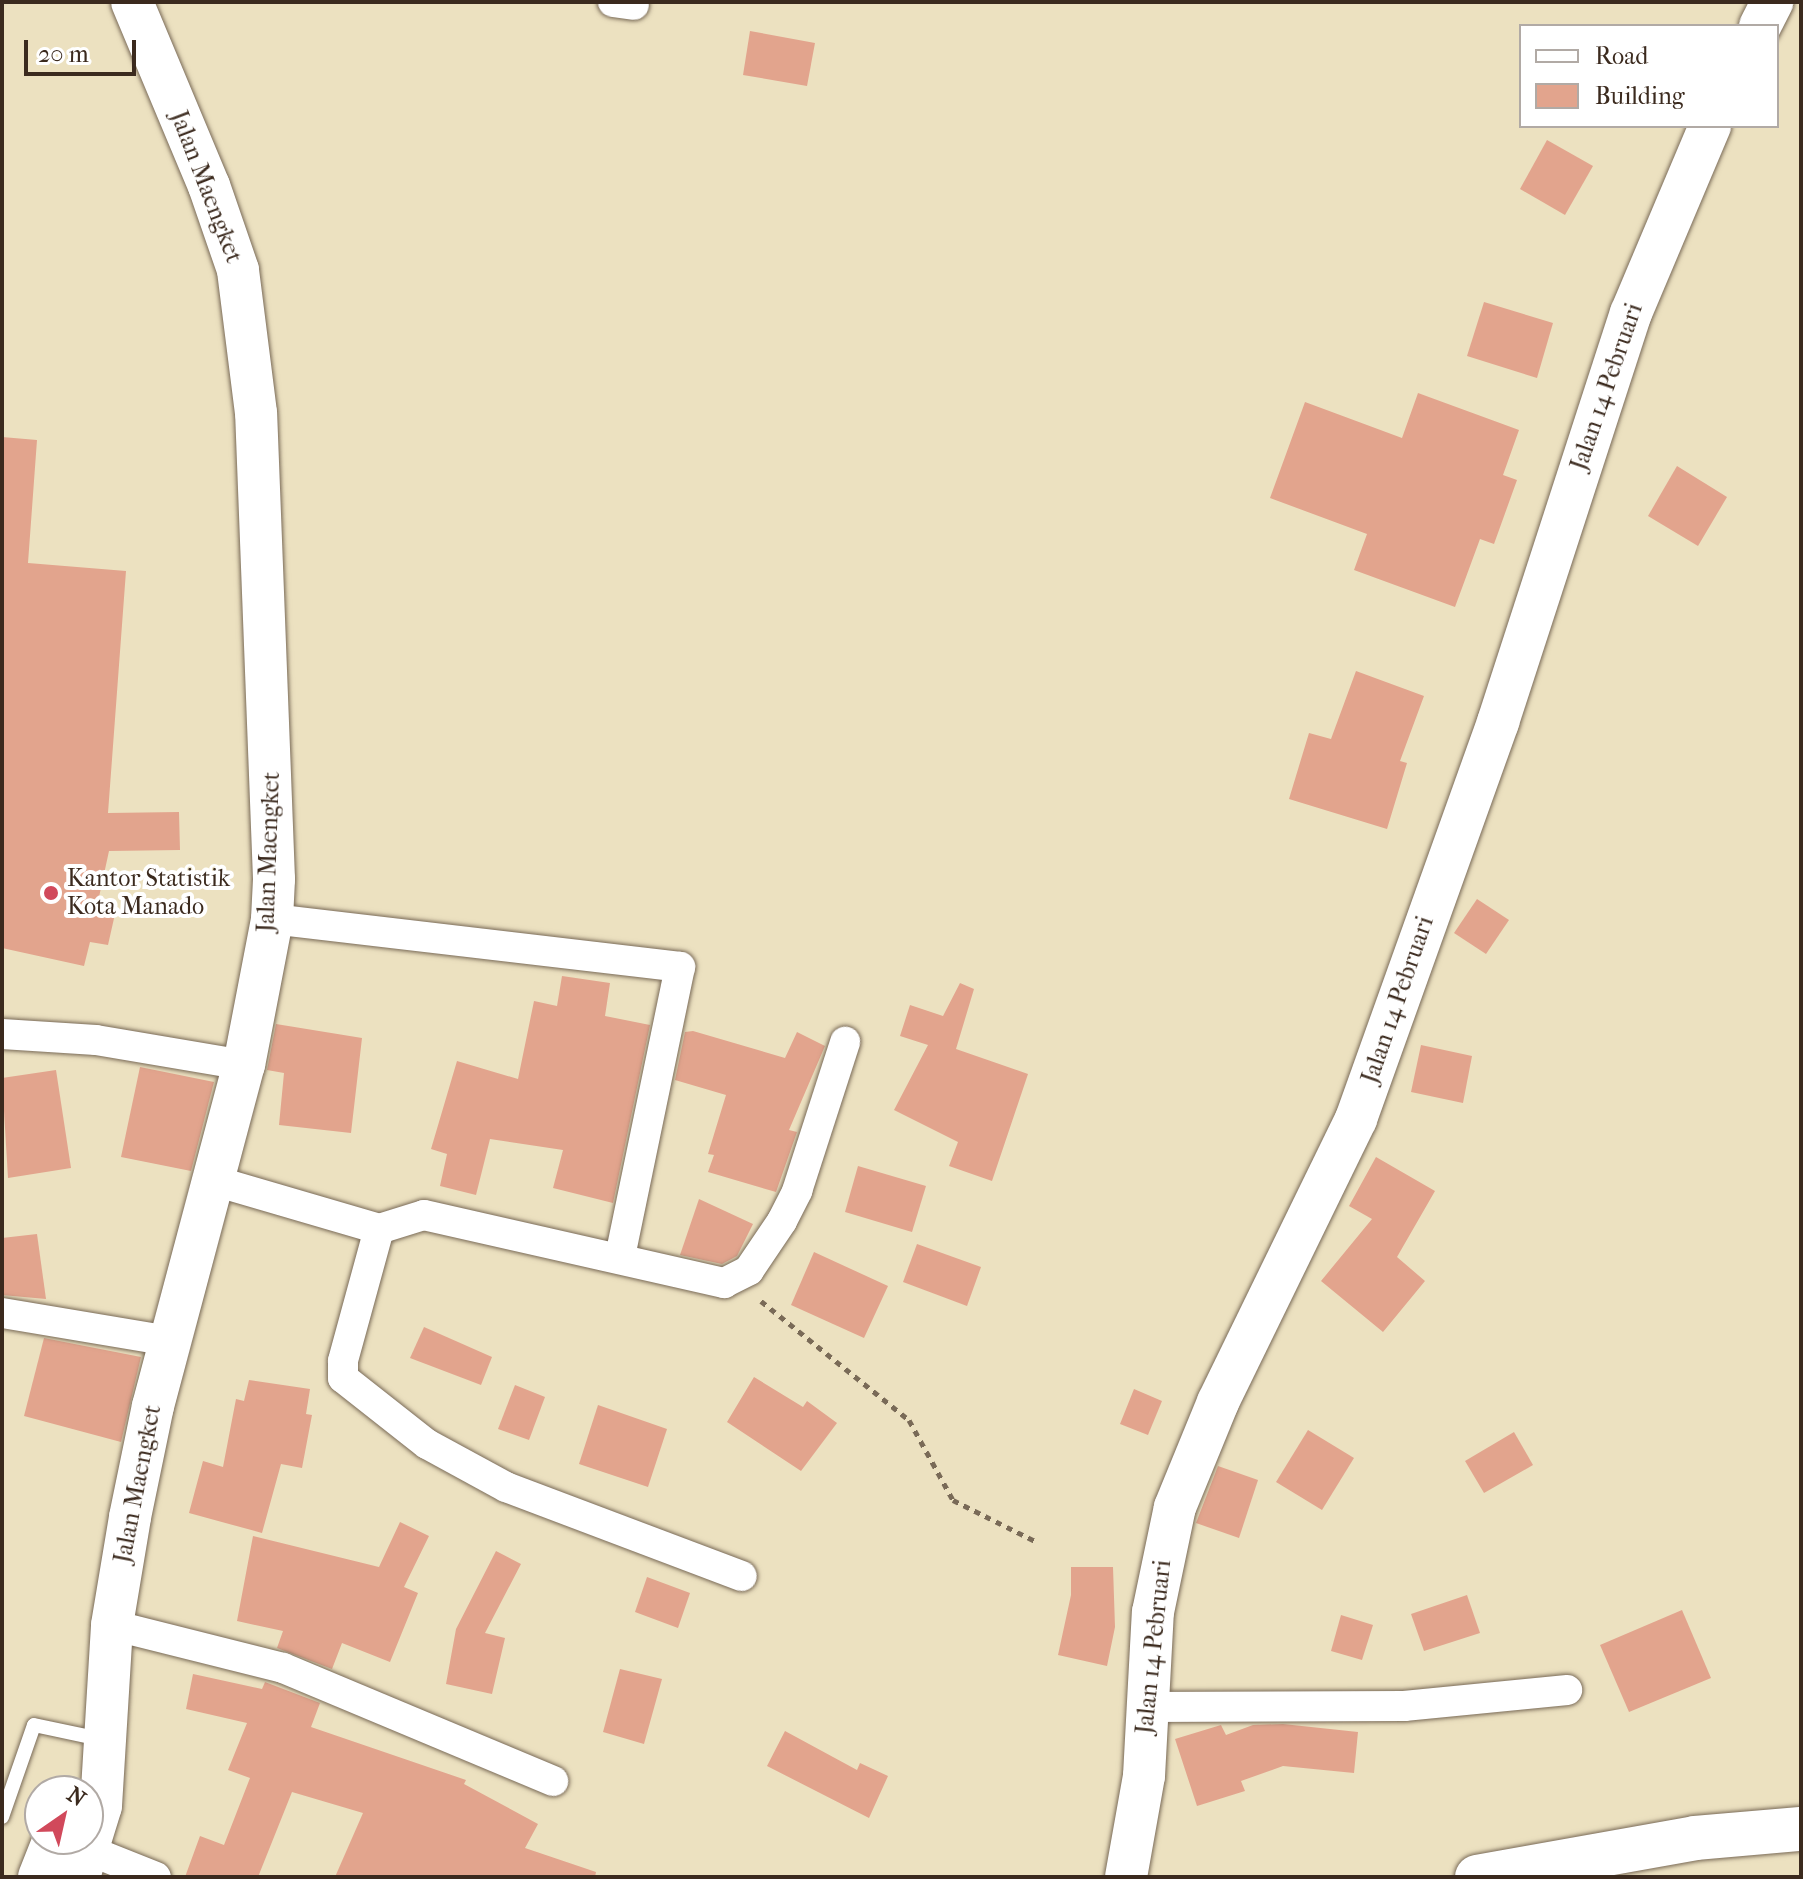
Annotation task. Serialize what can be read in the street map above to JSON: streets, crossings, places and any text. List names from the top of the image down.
{
  "streets": {
    "street": ["Jalan Maengket", "Jalan 14 Pebruari"]
  },
  "places": ["Kantor Statistik Kota Manado"],
  "legend": ["Road", "Building"],
  "scale_bar": "20 m",
  "north": "top right"
}
